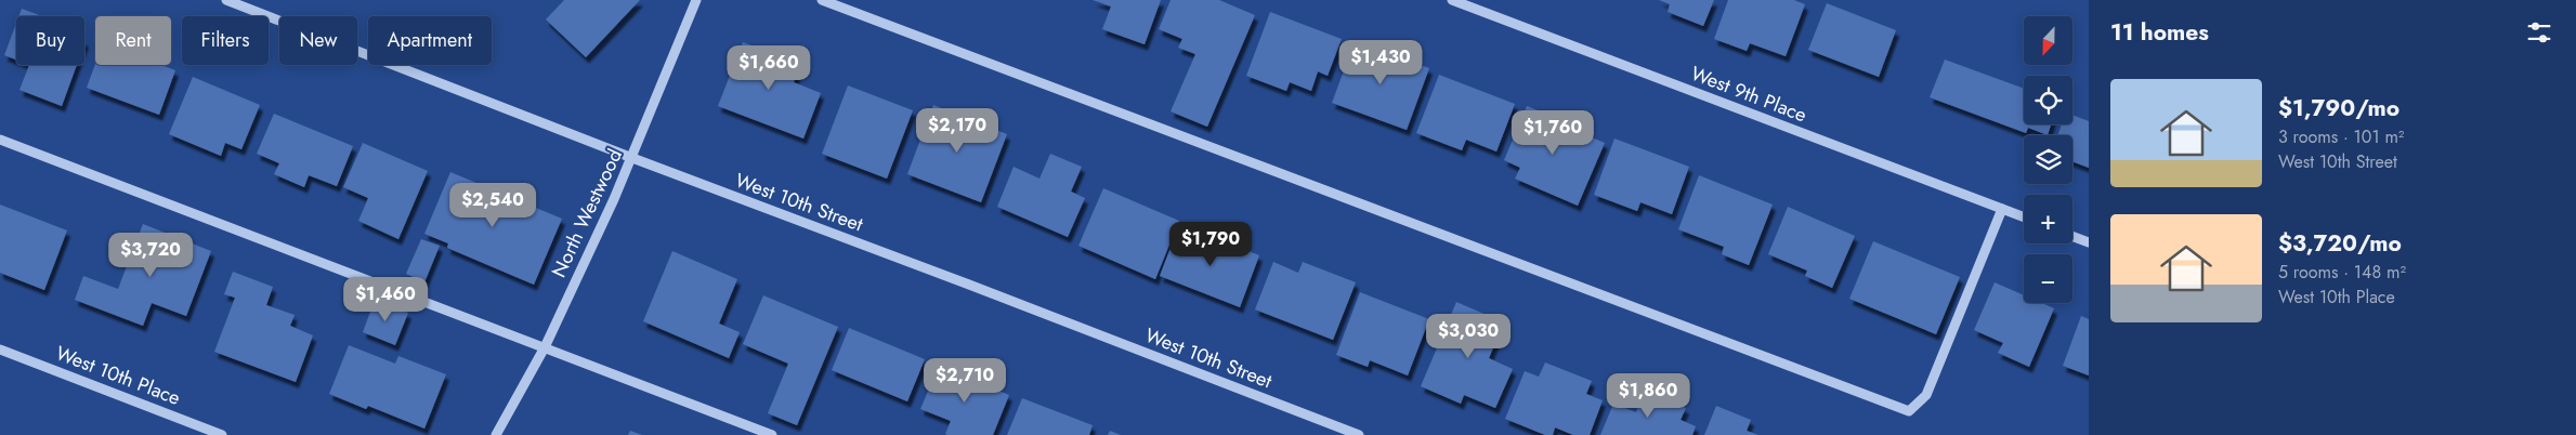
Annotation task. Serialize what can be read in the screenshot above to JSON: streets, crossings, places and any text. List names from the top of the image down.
{
  "streets": {
    "street": [
      "West 9th Place",
      "West 10th Street",
      "North Westwood",
      "West 10th Place"
    ]
  },
  "crossings": [
    ["West 10th Street", "North Westwood"]
  ],
  "north": "bottom",
  "page": {
    "heading": "11 homes",
    "map_buttons": ["+", "−"],
    "chip": [
      "Buy",
      "Rent",
      "Filters",
      "New",
      "Apartment"
    ],
    "price": [
      "$1,430",
      "$1,660",
      "$2,170",
      "$1,760",
      "$2,540",
      "$1,790",
      "$3,720",
      "$1,460",
      "$3,030",
      "$2,710",
      "$1,860"
    ],
    "list": [
      {
        "name": "$1,790/mo",
        "note": "3 rooms · 101 m² · West 10th Street"
      },
      {
        "name": "$3,720/mo",
        "note": "5 rooms · 148 m² · West 10th Place"
      }
    ]
  }
}
